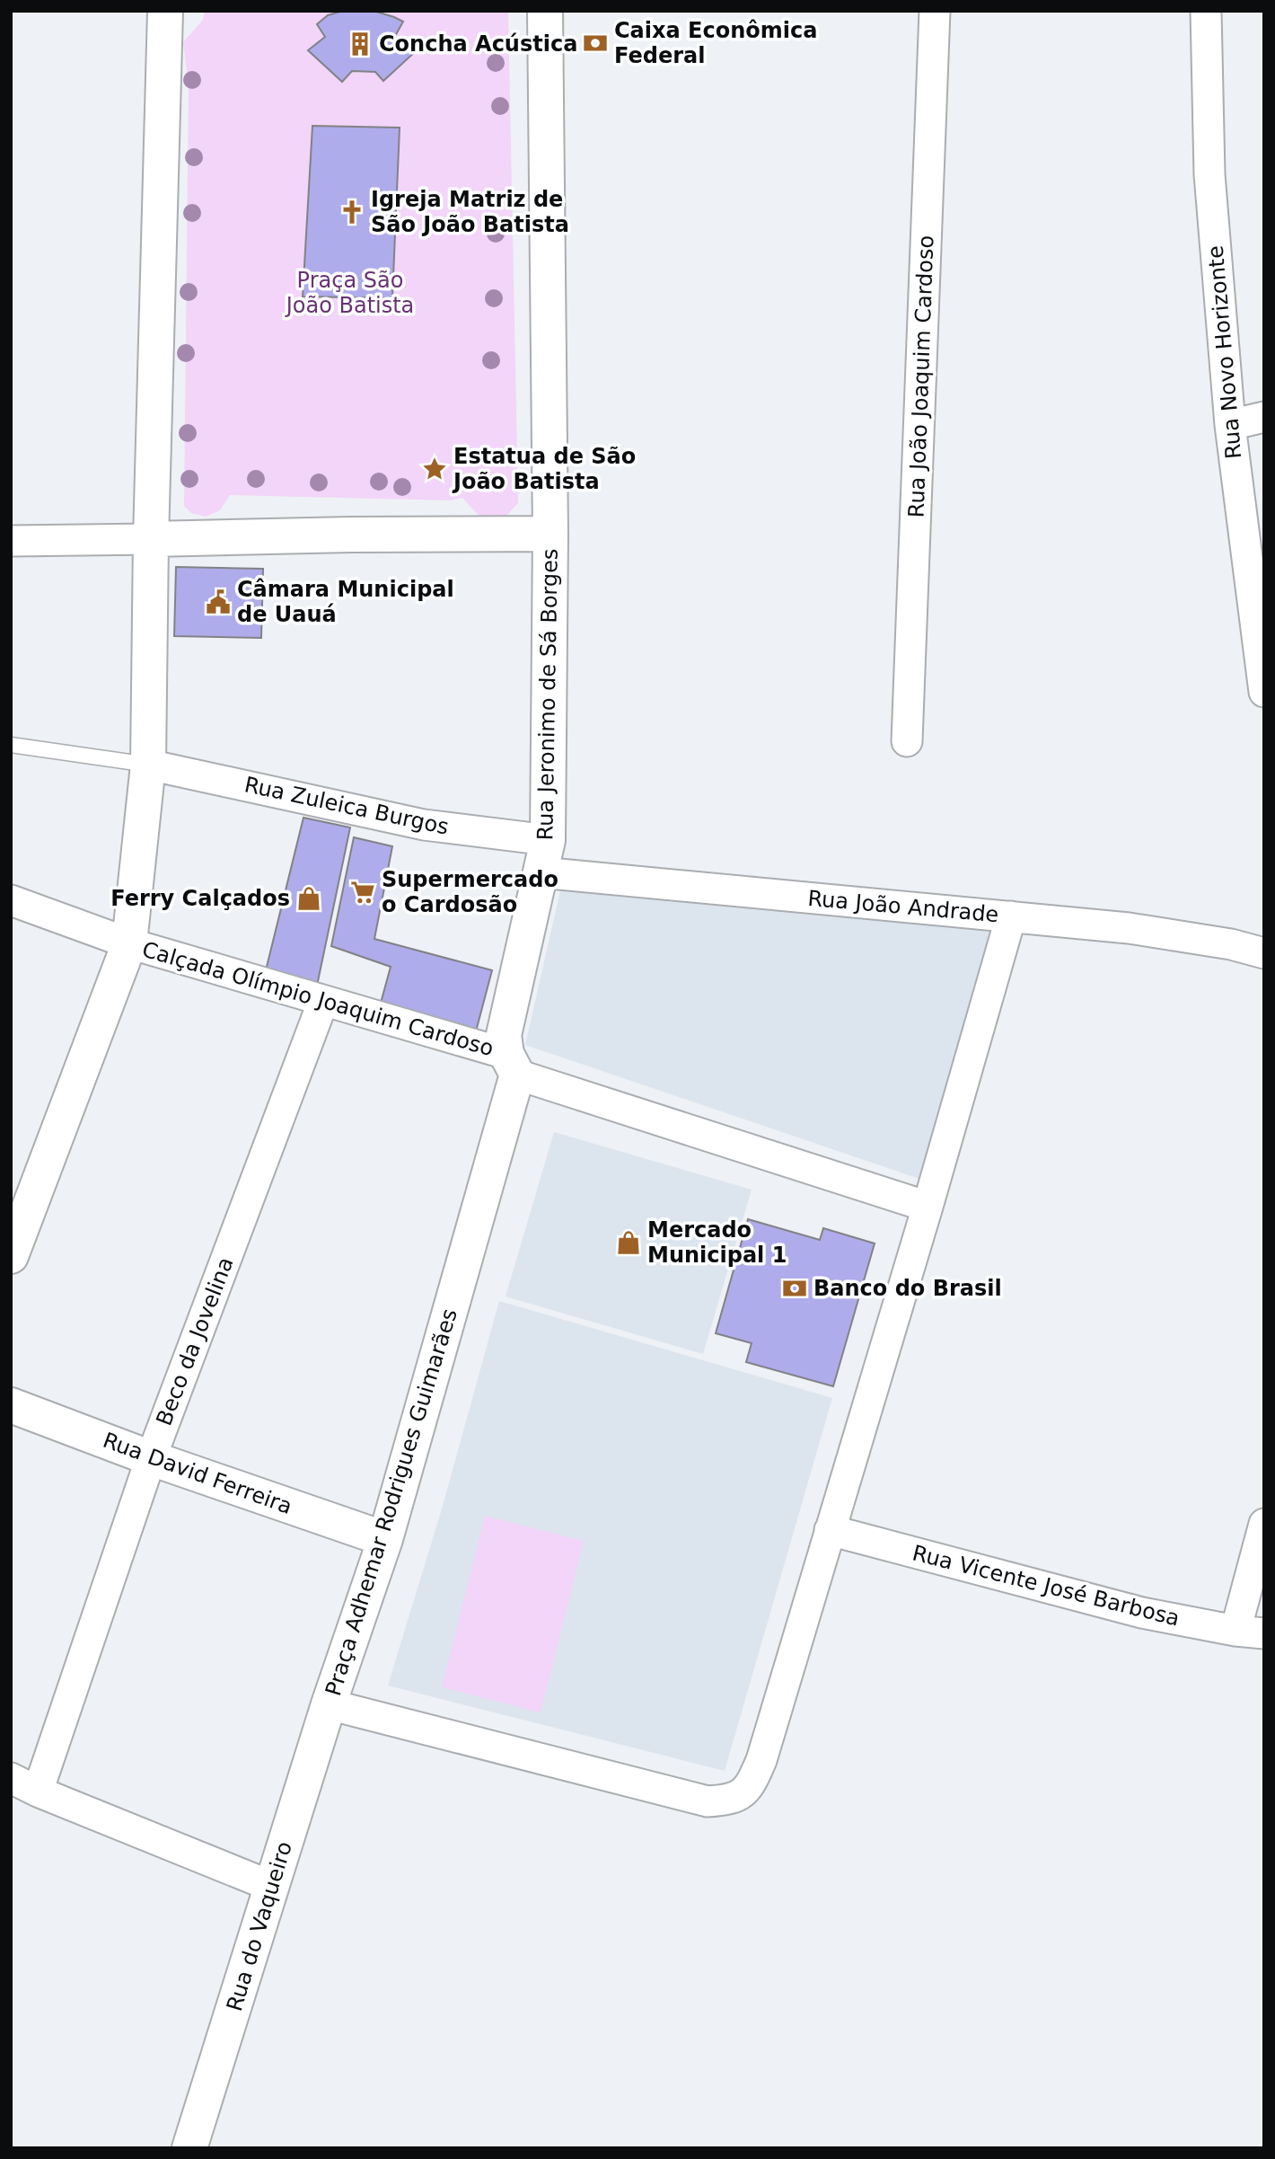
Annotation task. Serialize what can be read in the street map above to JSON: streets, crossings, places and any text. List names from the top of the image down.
{
  "streets": {
    "street": [
      "Rua Novo Horizonte",
      "Rua João Joaquim Cardoso",
      "Rua Jeronimo de Sá Borges",
      "Rua Zuleica Burgos",
      "Rua João Andrade",
      "Calçada Olímpio Joaquim Cardoso",
      "Beco da Jovelina",
      "Rua David Ferreira",
      "Praça Adhemar Rodrigues Guimarães",
      "Rua Vicente José Barbosa",
      "Rua do Vaqueiro"
    ]
  },
  "crossings": [
    ["Rua Jeronimo de Sá Borges", "Rua Zuleica Burgos"],
    ["Rua Jeronimo de Sá Borges", "Rua João Andrade"],
    ["Rua Jeronimo de Sá Borges", "Calçada Olímpio Joaquim Cardoso"],
    ["Rua Jeronimo de Sá Borges", "Praça Adhemar Rodrigues Guimarães"],
    ["Rua Zuleica Burgos", "Rua João Andrade"],
    ["Rua João Andrade", "Praça Adhemar Rodrigues Guimarães"],
    ["Calçada Olímpio Joaquim Cardoso", "Beco da Jovelina"],
    ["Calçada Olímpio Joaquim Cardoso", "Praça Adhemar Rodrigues Guimarães"],
    ["Beco da Jovelina", "Rua David Ferreira"],
    ["Rua David Ferreira", "Praça Adhemar Rodrigues Guimarães"],
    ["Praça Adhemar Rodrigues Guimarães", "Rua Vicente José Barbosa"],
    ["Praça Adhemar Rodrigues Guimarães", "Rua do Vaqueiro"]
  ],
  "parks": ["Praça São João Batista"],
  "places": {
    "bank": ["Caixa Econômica Federal", "Banco do Brasil"],
    "building": ["Concha Acústica"],
    "church": ["Igreja Matriz de São João Batista"],
    "place": ["Estatua de São João Batista"],
    "public building": ["Câmara Municipal de Uauá"],
    "supermarket": ["Supermercado o Cardosão"],
    "shop": ["Ferry Calçados", "Mercado Municipal 1"]
  }
}
